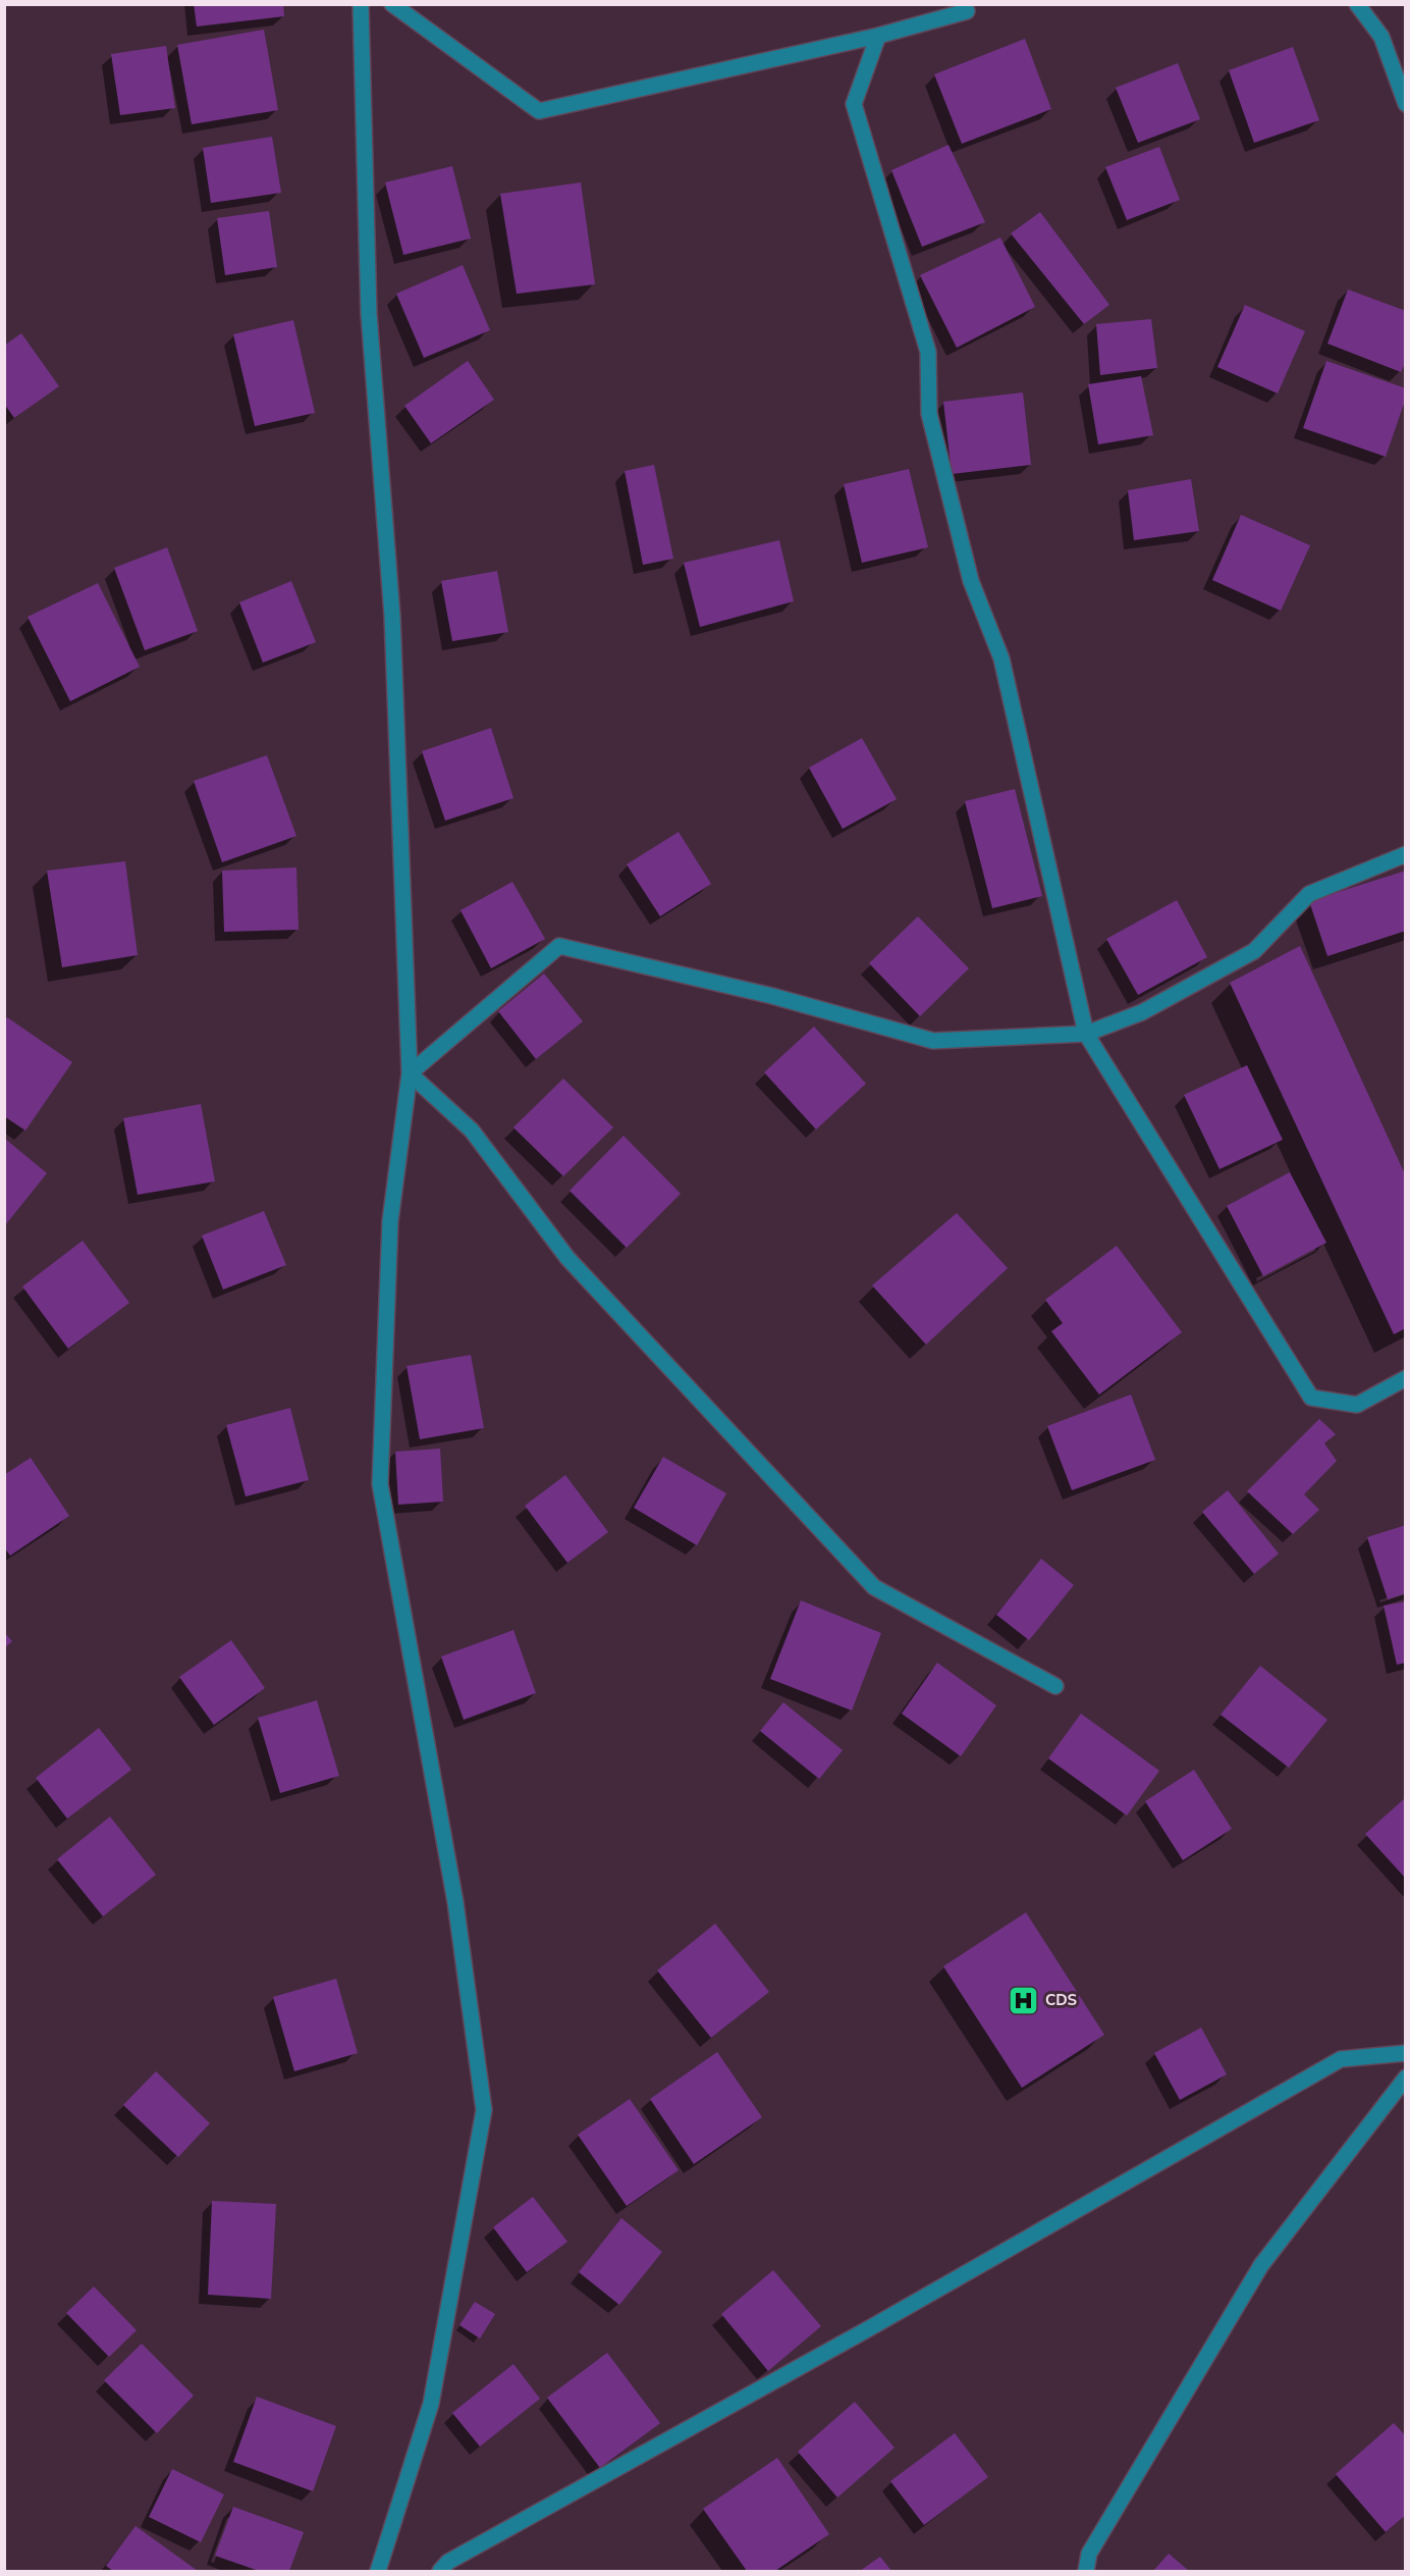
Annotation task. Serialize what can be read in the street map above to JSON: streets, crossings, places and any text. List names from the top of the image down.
{
  "places": {
    "hospital": ["CDS"]
  }
}
